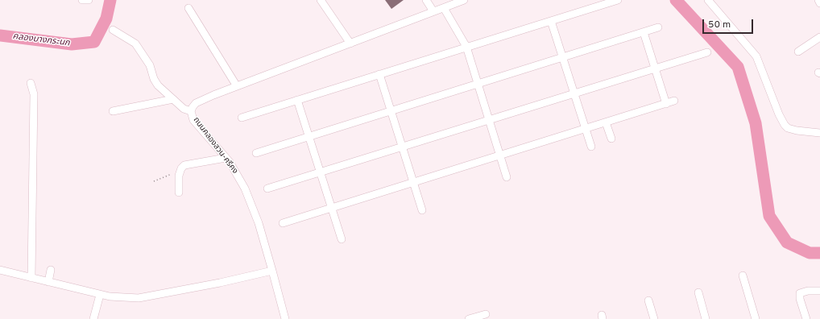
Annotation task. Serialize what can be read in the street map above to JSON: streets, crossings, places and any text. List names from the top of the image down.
{
  "streets": {
    "street": ["ถนนคลองสวน-ศรีคง"]
  },
  "water": ["คลองบางกระนก"],
  "scale_bar": "50 m"
}
